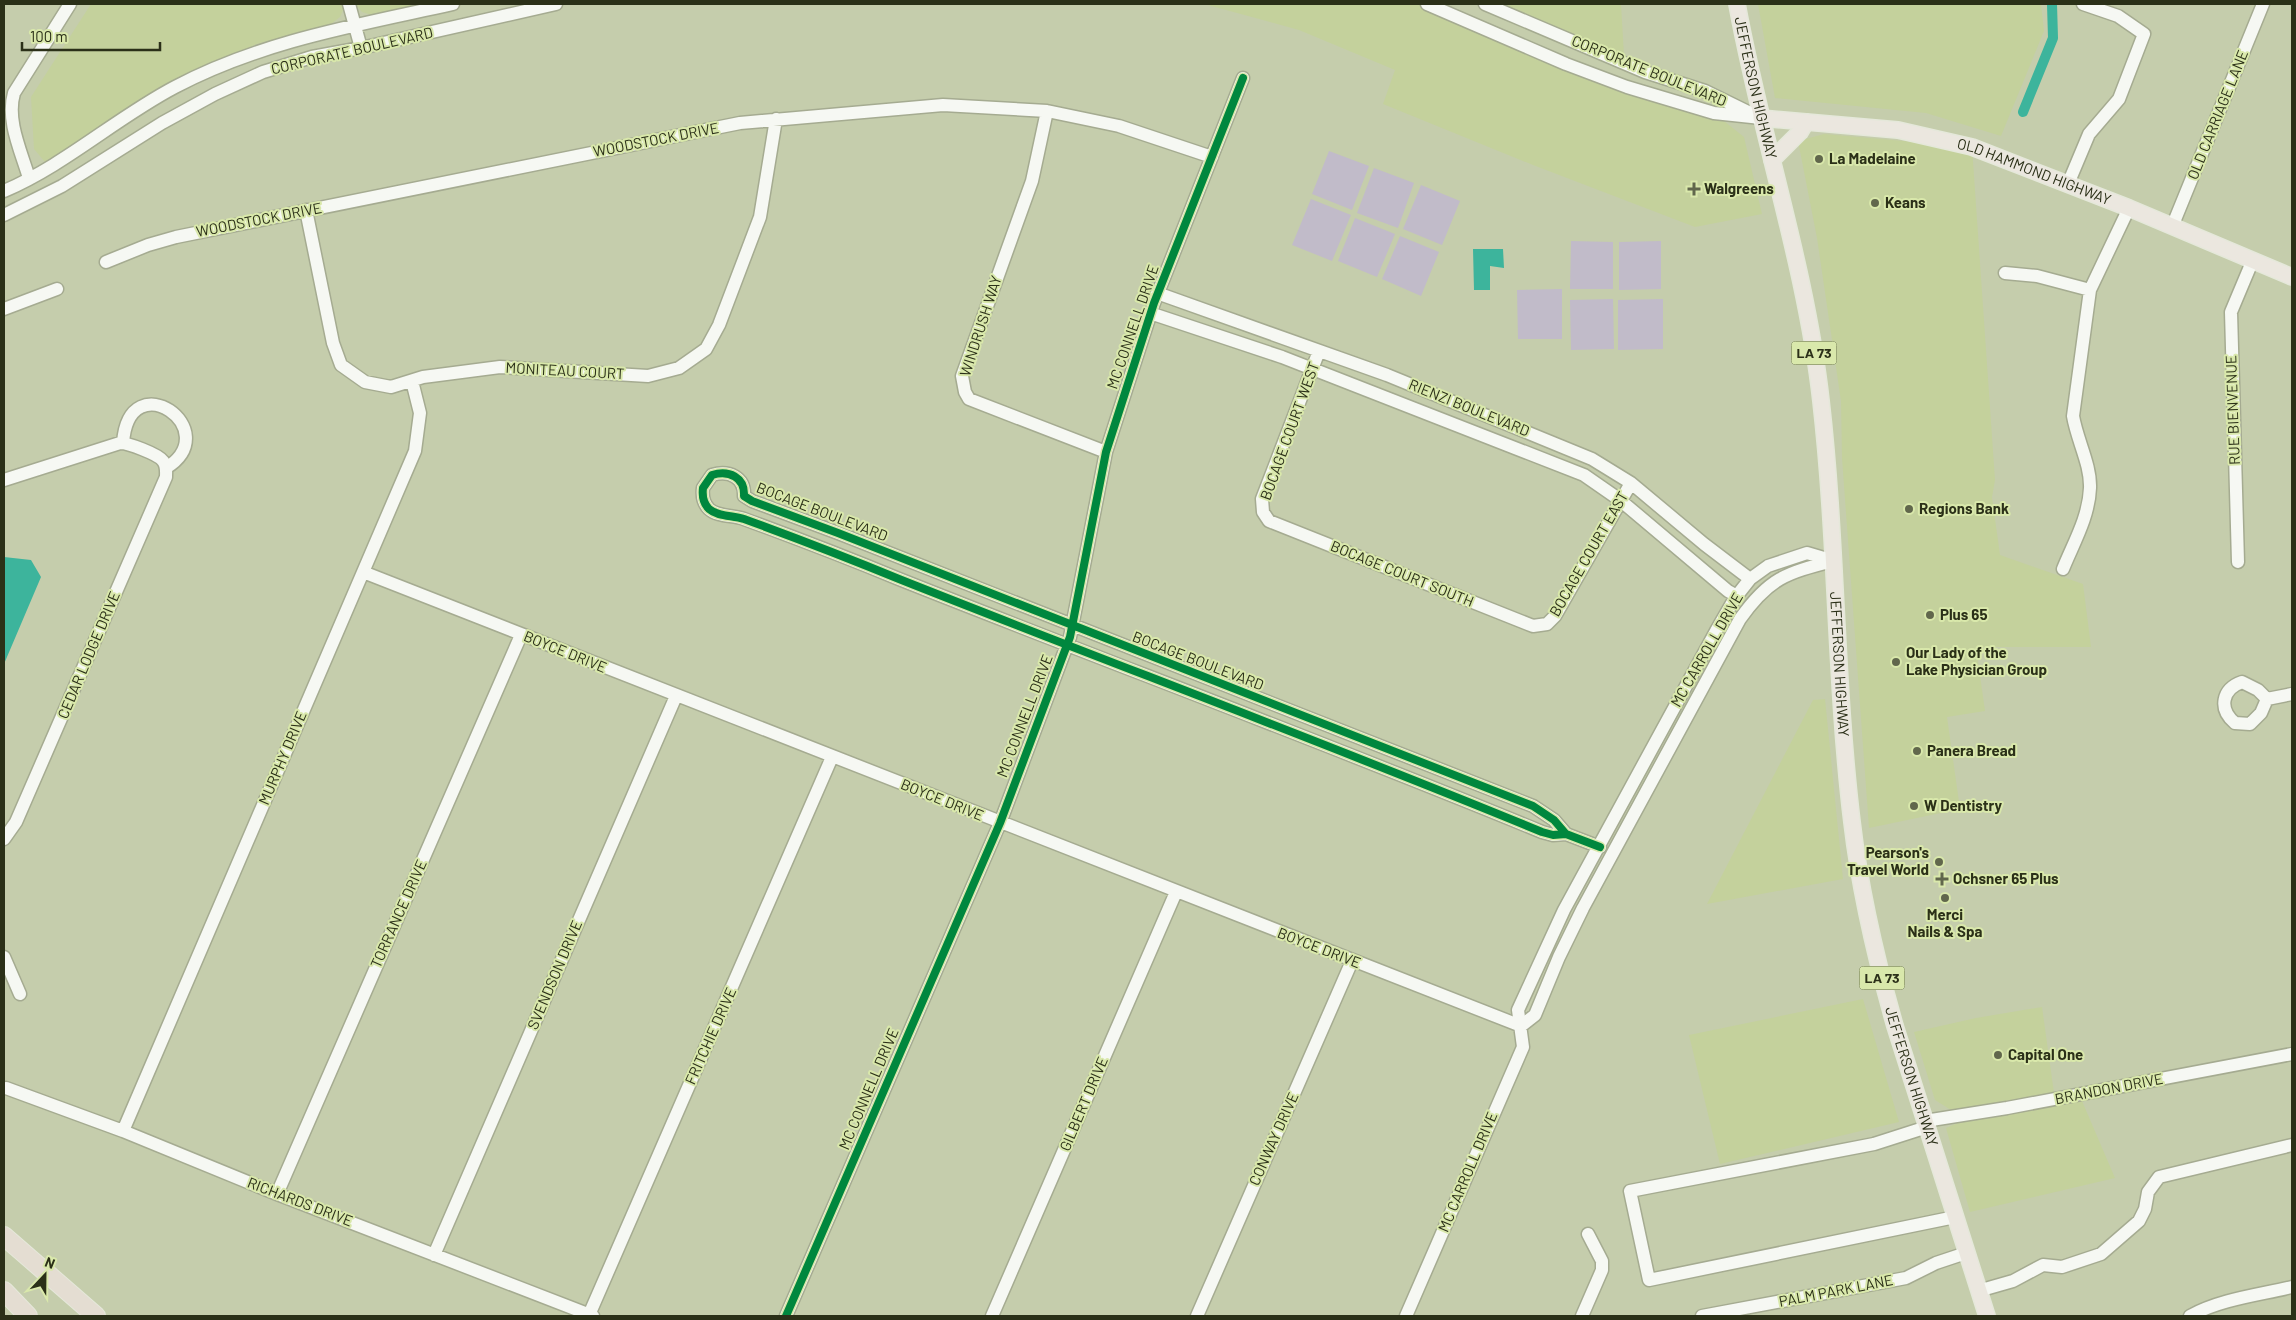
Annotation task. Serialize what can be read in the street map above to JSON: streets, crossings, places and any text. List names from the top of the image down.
{
  "streets": {
    "main road": ["JEFFERSON HIGHWAY", "OLD HAMMOND HIGHWAY", "LA 73"],
    "street": [
      "CORPORATE BOULEVARD",
      "OLD CARRIAGE LANE",
      "WOODSTOCK DRIVE",
      "WINDRUSH WAY",
      "MC CONNELL DRIVE",
      "MONITEAU COURT",
      "RIENZI BOULEVARD",
      "RUE BIENVENUE",
      "BOCAGE COURT WEST",
      "BOCAGE BOULEVARD",
      "BOCAGE COURT EAST",
      "BOCAGE COURT SOUTH",
      "MC CARROLL DRIVE",
      "BOYCE DRIVE",
      "CEDAR LODGE DRIVE",
      "MURPHY DRIVE",
      "TORRANCE DRIVE",
      "SVENDSON DRIVE",
      "FRITCHIE DRIVE",
      "BRANDON DRIVE",
      "GILBERT DRIVE",
      "CONWAY DRIVE",
      "RICHARDS DRIVE",
      "PALM PARK LANE"
    ]
  },
  "crossings": [
    ["CORPORATE BOULEVARD", "JEFFERSON HIGHWAY"],
    ["CORPORATE BOULEVARD", "OLD HAMMOND HIGHWAY"],
    ["JEFFERSON HIGHWAY", "OLD HAMMOND HIGHWAY"],
    ["JEFFERSON HIGHWAY", "MC CARROLL DRIVE"],
    ["JEFFERSON HIGHWAY", "BRANDON DRIVE"],
    ["JEFFERSON HIGHWAY", "PALM PARK LANE"],
    ["OLD CARRIAGE LANE", "OLD HAMMOND HIGHWAY"],
    ["WOODSTOCK DRIVE", "WINDRUSH WAY"],
    ["WOODSTOCK DRIVE", "MC CONNELL DRIVE"],
    ["WOODSTOCK DRIVE", "MONITEAU COURT"],
    ["OLD HAMMOND HIGHWAY", "RUE BIENVENUE"],
    ["WINDRUSH WAY", "MC CONNELL DRIVE"],
    ["MC CONNELL DRIVE", "RIENZI BOULEVARD"],
    ["MC CONNELL DRIVE", "BOCAGE BOULEVARD"],
    ["MC CONNELL DRIVE", "BOYCE DRIVE"],
    ["MONITEAU COURT", "MURPHY DRIVE"],
    ["RIENZI BOULEVARD", "BOCAGE COURT WEST"],
    ["RIENZI BOULEVARD", "BOCAGE COURT EAST"],
    ["RIENZI BOULEVARD", "MC CARROLL DRIVE"],
    ["BOCAGE COURT WEST", "BOCAGE COURT SOUTH"],
    ["BOCAGE BOULEVARD", "MC CARROLL DRIVE"],
    ["BOCAGE COURT EAST", "BOCAGE COURT SOUTH"],
    ["MC CARROLL DRIVE", "BOYCE DRIVE"],
    ["BOYCE DRIVE", "MURPHY DRIVE"],
    ["BOYCE DRIVE", "TORRANCE DRIVE"],
    ["BOYCE DRIVE", "SVENDSON DRIVE"],
    ["BOYCE DRIVE", "FRITCHIE DRIVE"],
    ["BOYCE DRIVE", "GILBERT DRIVE"],
    ["BOYCE DRIVE", "CONWAY DRIVE"],
    ["MURPHY DRIVE", "RICHARDS DRIVE"],
    ["TORRANCE DRIVE", "RICHARDS DRIVE"],
    ["SVENDSON DRIVE", "RICHARDS DRIVE"],
    ["FRITCHIE DRIVE", "RICHARDS DRIVE"]
  ],
  "places": {
    "other": [
      "La Madelaine",
      "Keans",
      "Regions Bank",
      "Plus 65",
      "Our Lady of the Lake Physician Group",
      "Panera Bread",
      "W Dentistry",
      "Pearson's Travel World",
      "Merci Nails & Spa",
      "Capital One"
    ],
    "health": ["Walgreens", "Ochsner 65 Plus"]
  },
  "scale_bar": "100 m",
  "north": "top"
}
